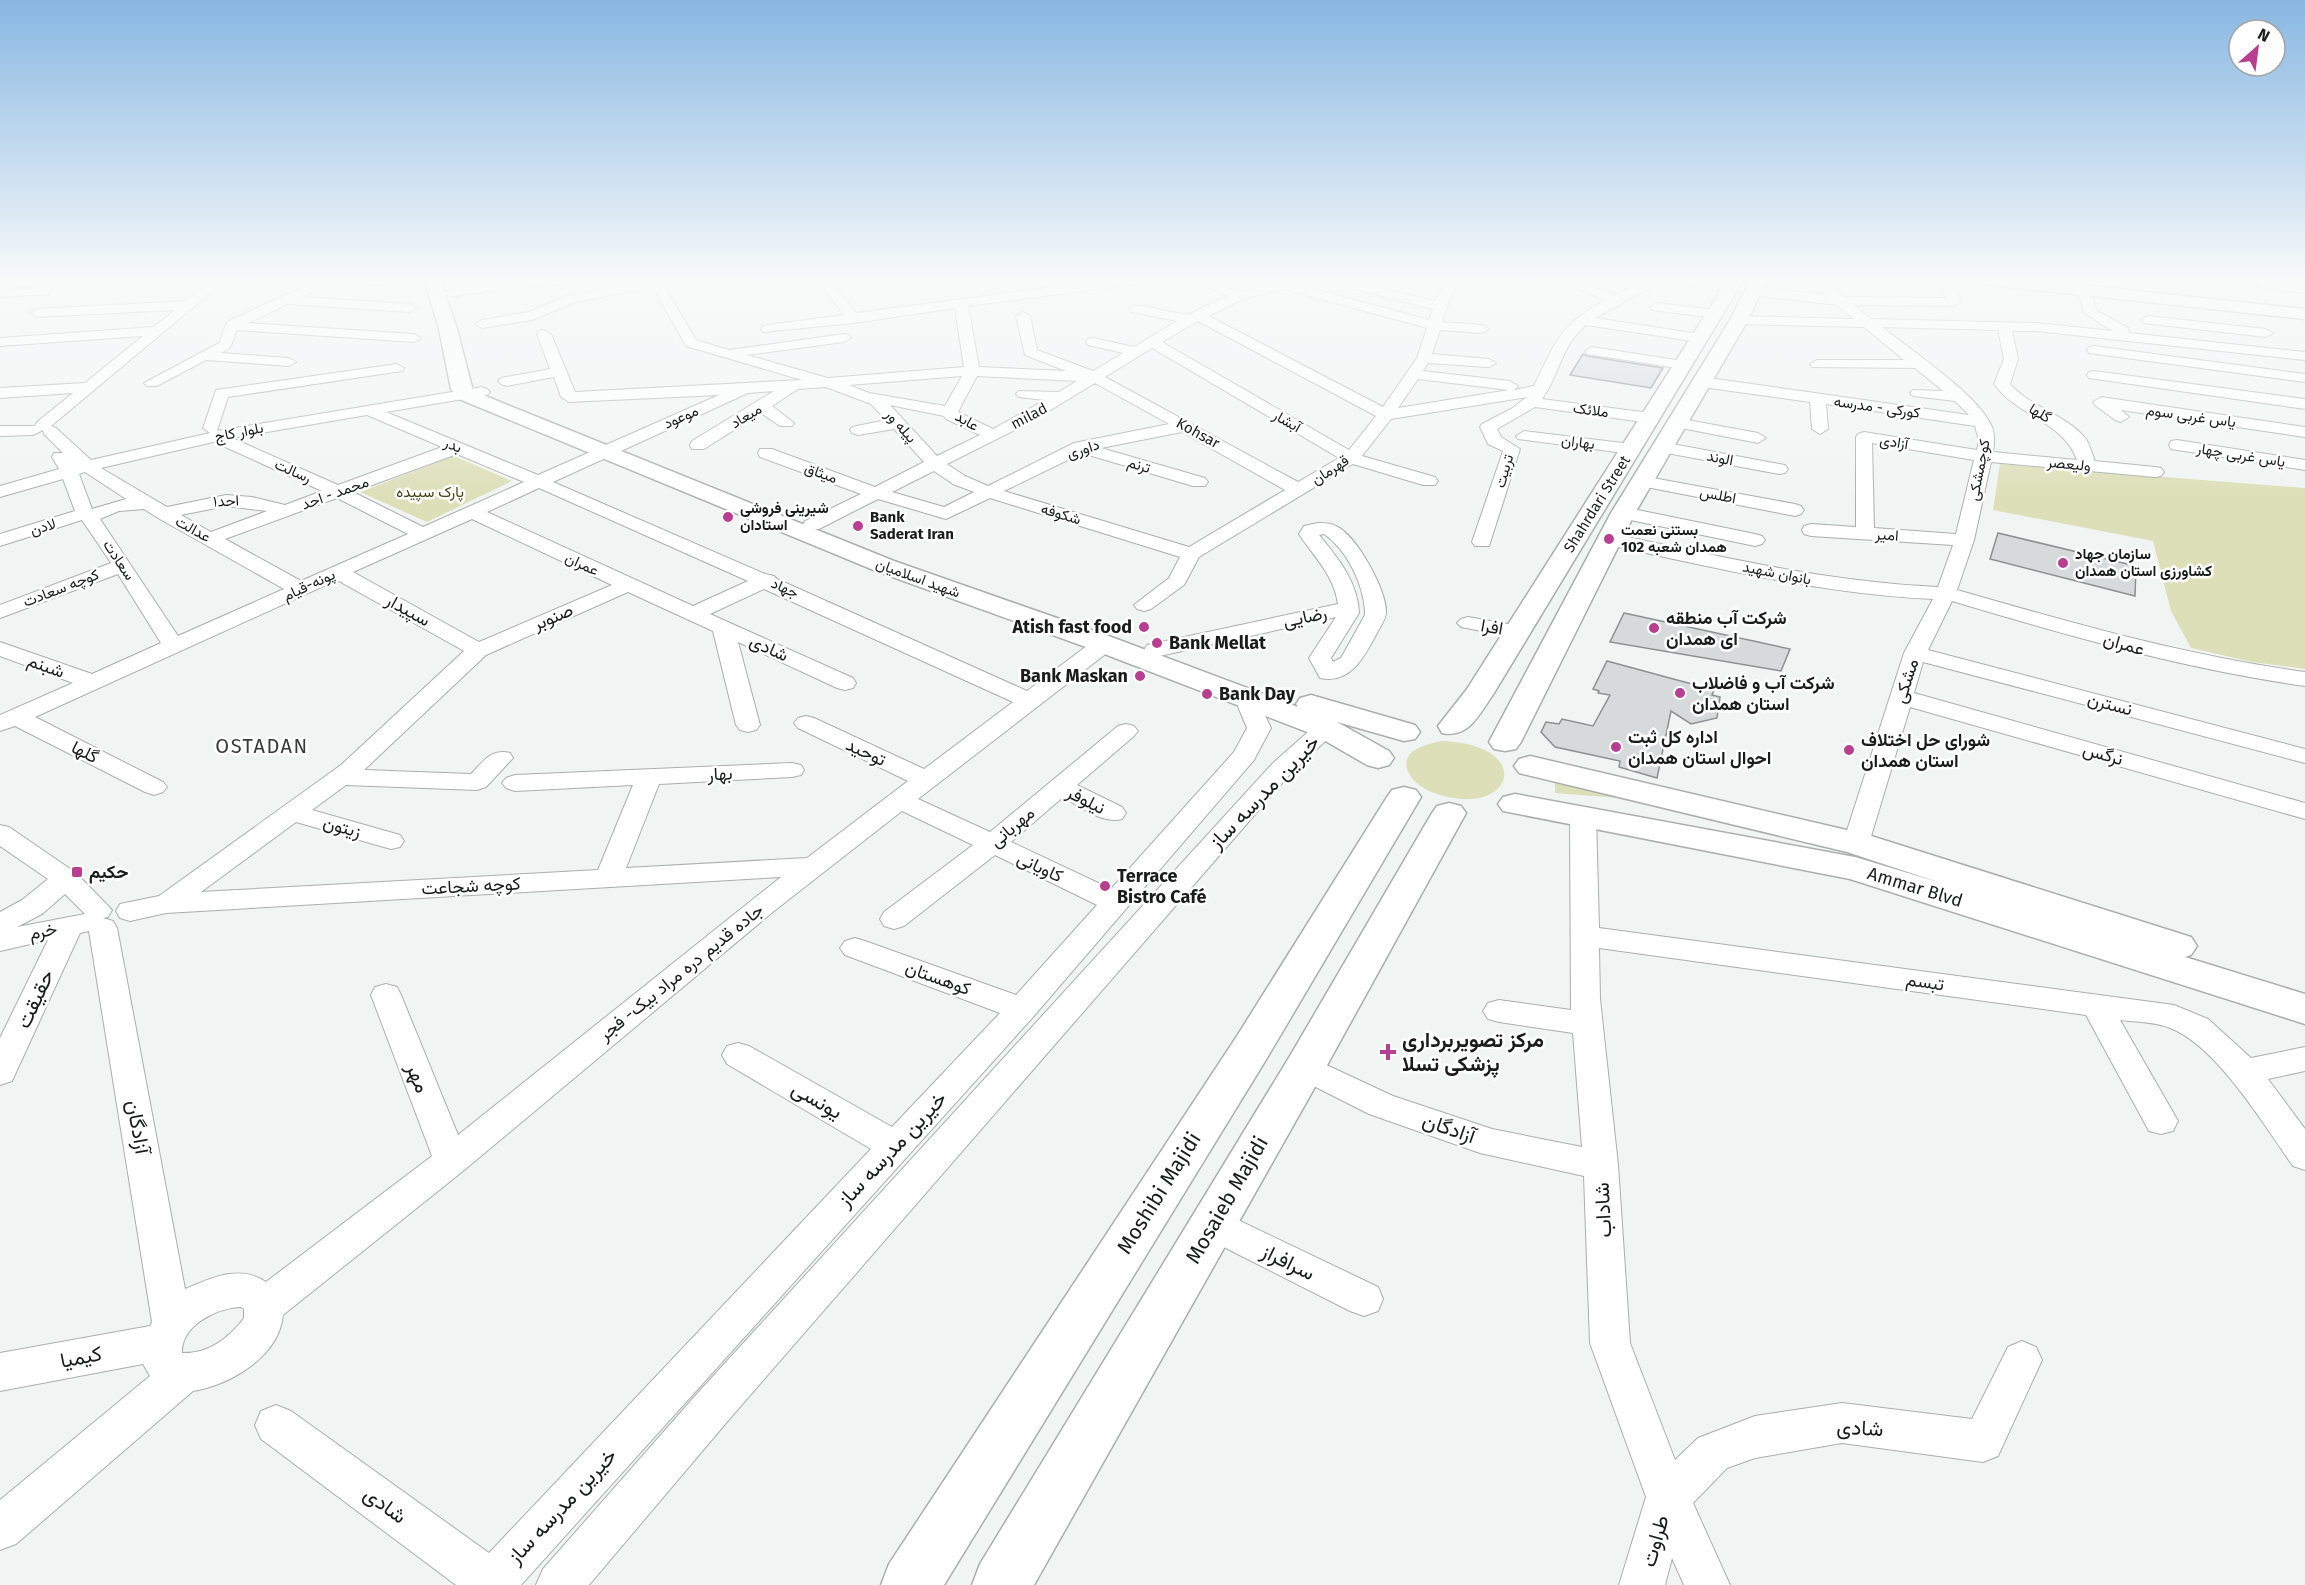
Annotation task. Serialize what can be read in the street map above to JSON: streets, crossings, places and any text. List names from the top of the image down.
{
  "streets": {
    "main road": [
      "Shahrdari Street",
      "شهید اسلامیان",
      "Ammar Blvd",
      "Moshibi Majidi",
      "Mosaieb Majidi"
    ],
    "street": [
      "کورکی - مدرسه",
      "ملائک",
      "گلها",
      "میعاد",
      "milad",
      "یاس غربی سوم",
      "موعود",
      "عابد",
      "آبشار",
      "پیله ور",
      "بلوار کاج",
      "Kohsar",
      "بهاران",
      "آزادی",
      "بدر",
      "داوری",
      "یاس غربی چهار",
      "الوند",
      "ولیعصر",
      "ترنم",
      "قهرمان",
      "کوچمشکی",
      "رسالت",
      "تربیت",
      "میثاق",
      "محمد - احد",
      "اطلس",
      "احد۱",
      "شکوفه",
      "لادن",
      "عدالت",
      "امیر",
      "سعادت",
      "عمران",
      "بانوان شهید",
      "پونه-قیام",
      "کوچه سعادت",
      "جهاد",
      "سپیدار",
      "صنوبر",
      "رضایی",
      "افرا",
      "شادی",
      "شبنم",
      "مشکی",
      "نسترن",
      "توحید",
      "نرگس",
      "بهار",
      "خیرین مدرسه ساز",
      "نیلوفر",
      "زیتون",
      "مهربانی",
      "کاویانی",
      "کوچه شجاعت",
      "خرم",
      "جاده قدیم دره مراد بیک- فجر",
      "کوهستان",
      "تبسم",
      "حقیقت",
      "مهر",
      "یونسی",
      "آزادگان",
      "شاداب",
      "سرافراز",
      "کیمیا",
      "طراوت"
    ]
  },
  "crossings": [
    ["کورکی - مدرسه", "کوچمشکی"],
    ["کورکی - مدرسه", "Shahrdari Street"],
    ["ملائک", "قهرمان"],
    ["ملائک", "تربیت"],
    ["ملائک", "Shahrdari Street"],
    ["گلها", "ولیعصر"],
    ["گلها", "پونه-قیام"],
    ["milad", "عابد"],
    ["milad", "پیله ور"],
    ["milad", "Kohsar"],
    ["milad", "داوری"],
    ["milad", "میثاق"],
    ["milad", "شکوفه"],
    ["milad", "شهید اسلامیان"],
    ["موعود", "شهید اسلامیان"],
    ["موعود", "پونه-قیام"],
    ["آبشار", "قهرمان"],
    ["پیله ور", "شکوفه"],
    ["بلوار کاج", "بدر"],
    ["بلوار کاج", "عدالت"],
    ["بلوار کاج", "سعادت"],
    ["بلوار کاج", "شهید اسلامیان"],
    ["Kohsar", "داوری"],
    ["Kohsar", "قهرمان"],
    ["بهاران", "Shahrdari Street"],
    ["آزادی", "ولیعصر"],
    ["آزادی", "کوچمشکی"],
    ["آزادی", "امیر"],
    ["بدر", "محمد - احد"],
    ["بدر", "پونه-قیام"],
    ["بدر", "جهاد"],
    ["داوری", "ترنم"],
    ["داوری", "میثاق"],
    ["داوری", "شکوفه"],
    ["الوند", "Shahrdari Street"],
    ["ولیعصر", "کوچمشکی"],
    ["قهرمان", "شکوفه"],
    ["کوچمشکی", "امیر"],
    ["کوچمشکی", "عمران"],
    ["کوچمشکی", "بانوان شهید"],
    ["کوچمشکی", "مشکی"],
    ["رسالت", "محمد - احد"],
    ["رسالت", "پونه-قیام"],
    ["محمد - احد", "احد۱"],
    ["محمد - احد", "عدالت"],
    ["اطلس", "Shahrdari Street"],
    ["احد۱", "عدالت"],
    ["Shahrdari Street", "بانوان شهید"],
    ["Shahrdari Street", "افرا"],
    ["Shahrdari Street", "Ammar Blvd"],
    ["Shahrdari Street", "Mosaieb Majidi"],
    ["لادن", "عدالت"],
    ["لادن", "سعادت"],
    ["عدالت", "سعادت"],
    ["عدالت", "پونه-قیام"],
    ["سعادت", "پونه-قیام"],
    ["سعادت", "کوچه سعادت"],
    ["عمران", "بانوان شهید"],
    ["عمران", "پونه-قیام"],
    ["عمران", "صنوبر"],
    ["عمران", "شادی"],
    ["عمران", "مشکی"],
    ["بانوان شهید", "مشکی"],
    ["شهید اسلامیان", "پونه-قیام"],
    ["شهید اسلامیان", "رضایی"],
    ["شهید اسلامیان", "خیرین مدرسه ساز"],
    ["شهید اسلامیان", "Ammar Blvd"],
    ["شهید اسلامیان", "جاده قدیم دره مراد بیک- فجر"],
    ["پونه-قیام", "جهاد"],
    ["پونه-قیام", "سپیدار"],
    ["پونه-قیام", "شبنم"],
    ["جهاد", "جاده قدیم دره مراد بیک- فجر"],
    ["سپیدار", "صنوبر"],
    ["شادی", "خیرین مدرسه ساز"],
    ["شادی", "شاداب"],
    ["شادی", "طراوت"],
    ["مشکی", "نسترن"],
    ["مشکی", "نرگس"],
    ["مشکی", "Ammar Blvd"],
    ["توحید", "جاده قدیم دره مراد بیک- فجر"],
    ["خیرین مدرسه ساز", "کاویانی"],
    ["خیرین مدرسه ساز", "کوهستان"],
    ["خیرین مدرسه ساز", "یونسی"],
    ["نیلوفر", "مهربانی"],
    ["مهربانی", "کاویانی"],
    ["کاویانی", "جاده قدیم دره مراد بیک- فجر"],
    ["کوچه شجاعت", "خرم"],
    ["کوچه شجاعت", "جاده قدیم دره مراد بیک- فجر"],
    ["کوچه شجاعت", "حقیقت"],
    ["کوچه شجاعت", "آزادگان"],
    ["Ammar Blvd", "Moshibi Majidi"],
    ["Ammar Blvd", "Mosaieb Majidi"],
    ["Ammar Blvd", "شاداب"],
    ["خرم", "حقیقت"],
    ["خرم", "آزادگان"],
    ["جاده قدیم دره مراد بیک- فجر", "مهر"],
    ["جاده قدیم دره مراد بیک- فجر", "آزادگان"],
    ["جاده قدیم دره مراد بیک- فجر", "کیمیا"],
    ["تبسم", "شاداب"],
    ["حقیقت", "آزادگان"],
    ["آزادگان", "Mosaieb Majidi"],
    ["آزادگان", "شاداب"],
    ["آزادگان", "کیمیا"],
    ["Mosaieb Majidi", "سرافراز"],
    ["شاداب", "طراوت"]
  ],
  "districts": ["OSTADAN"],
  "parks": ["پارک سپیده"],
  "places": {
    "other": [
      "شیرینی فروشی استادان",
      "Bank Saderat Iran",
      "بستنی نعمت همدان شعبه 102",
      "سازمان جهاد کشاورزی استان همدان",
      "Atish fast food",
      "شرکت آب منطقه ای همدان",
      "Bank Mellat",
      "Bank Maskan",
      "شرکت آب و فاضلاب استان همدان",
      "Bank Day",
      "اداره کل ثبت احوال استان همدان",
      "شوراى حل اختلاف استان همدان",
      "Terrace Bistro Café"
    ],
    "transit": ["حکیم"],
    "health": ["مرکز تصویربرداری پزشکی تسلا"]
  },
  "north": "top right"
}
